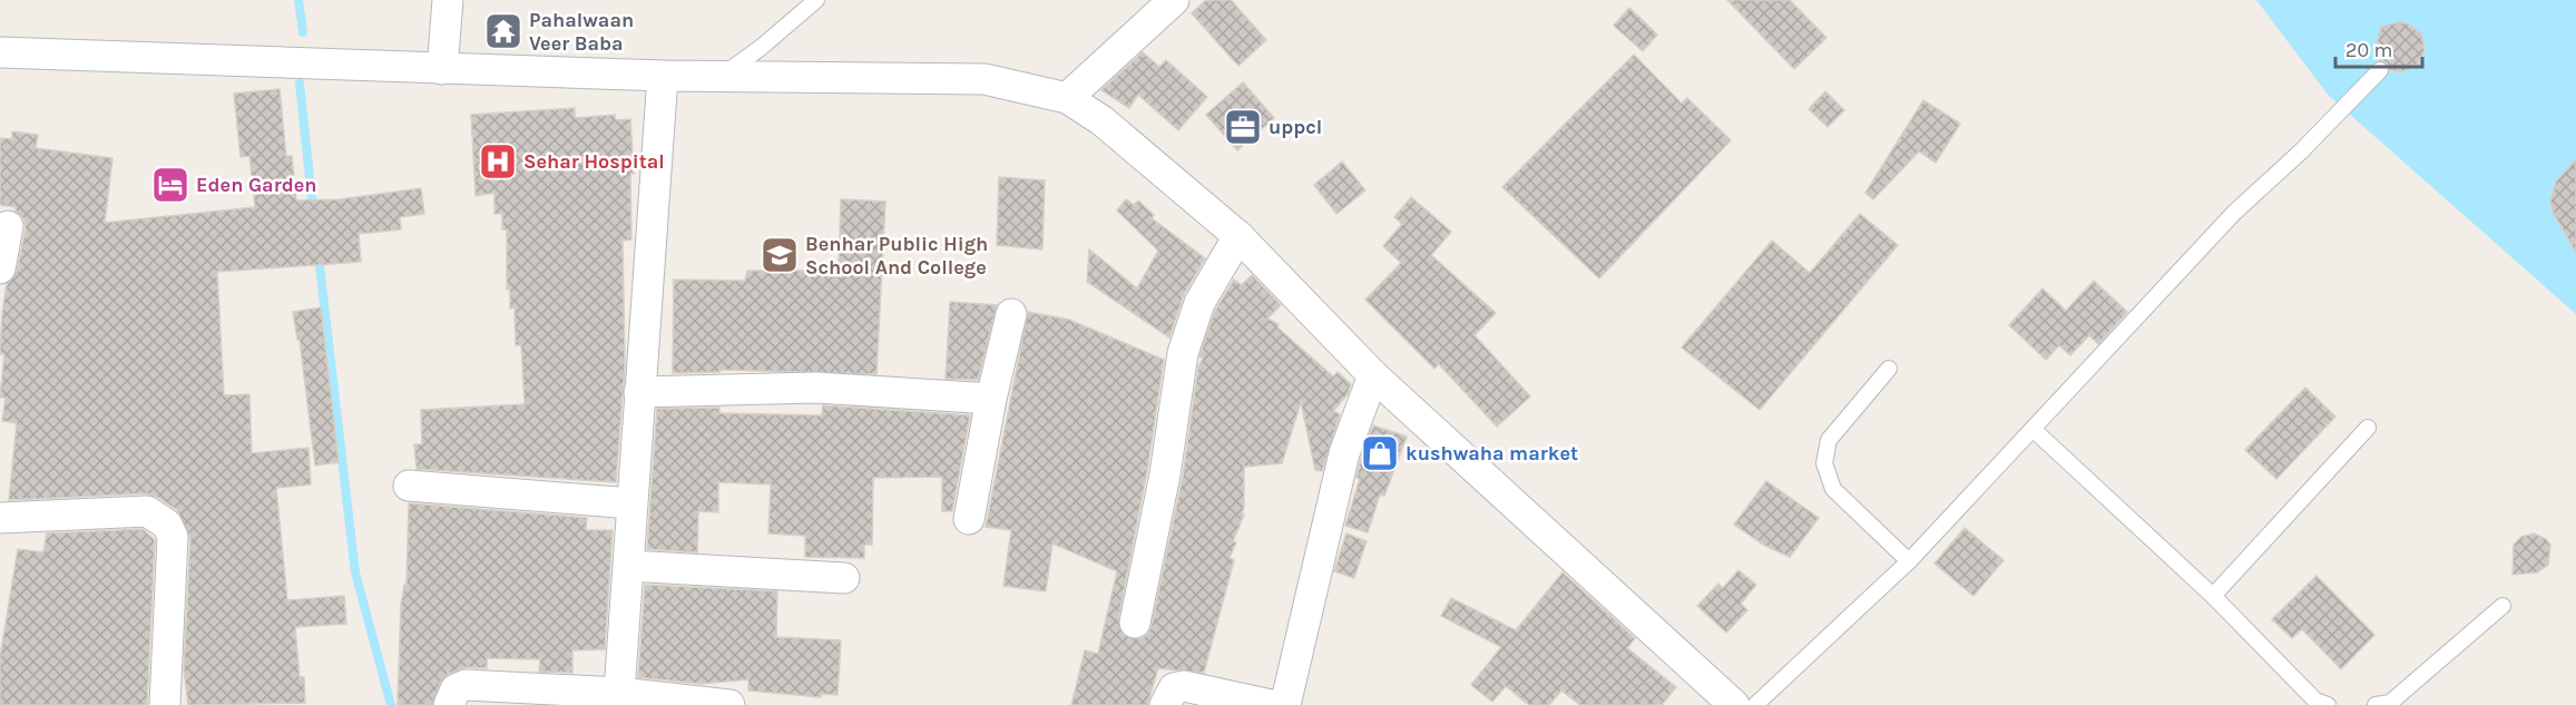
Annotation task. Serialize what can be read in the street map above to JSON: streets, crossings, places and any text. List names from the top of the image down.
{
  "places": {
    "temple": ["Pahalwaan Veer Baba"],
    "office": ["uppcl"],
    "hospital": ["Sehar Hospital"],
    "hotel": ["Eden Garden"],
    "school or university": ["Benhar Public High School And College"],
    "shop": ["kushwaha market"]
  },
  "scale_bar": "20 m"
}
